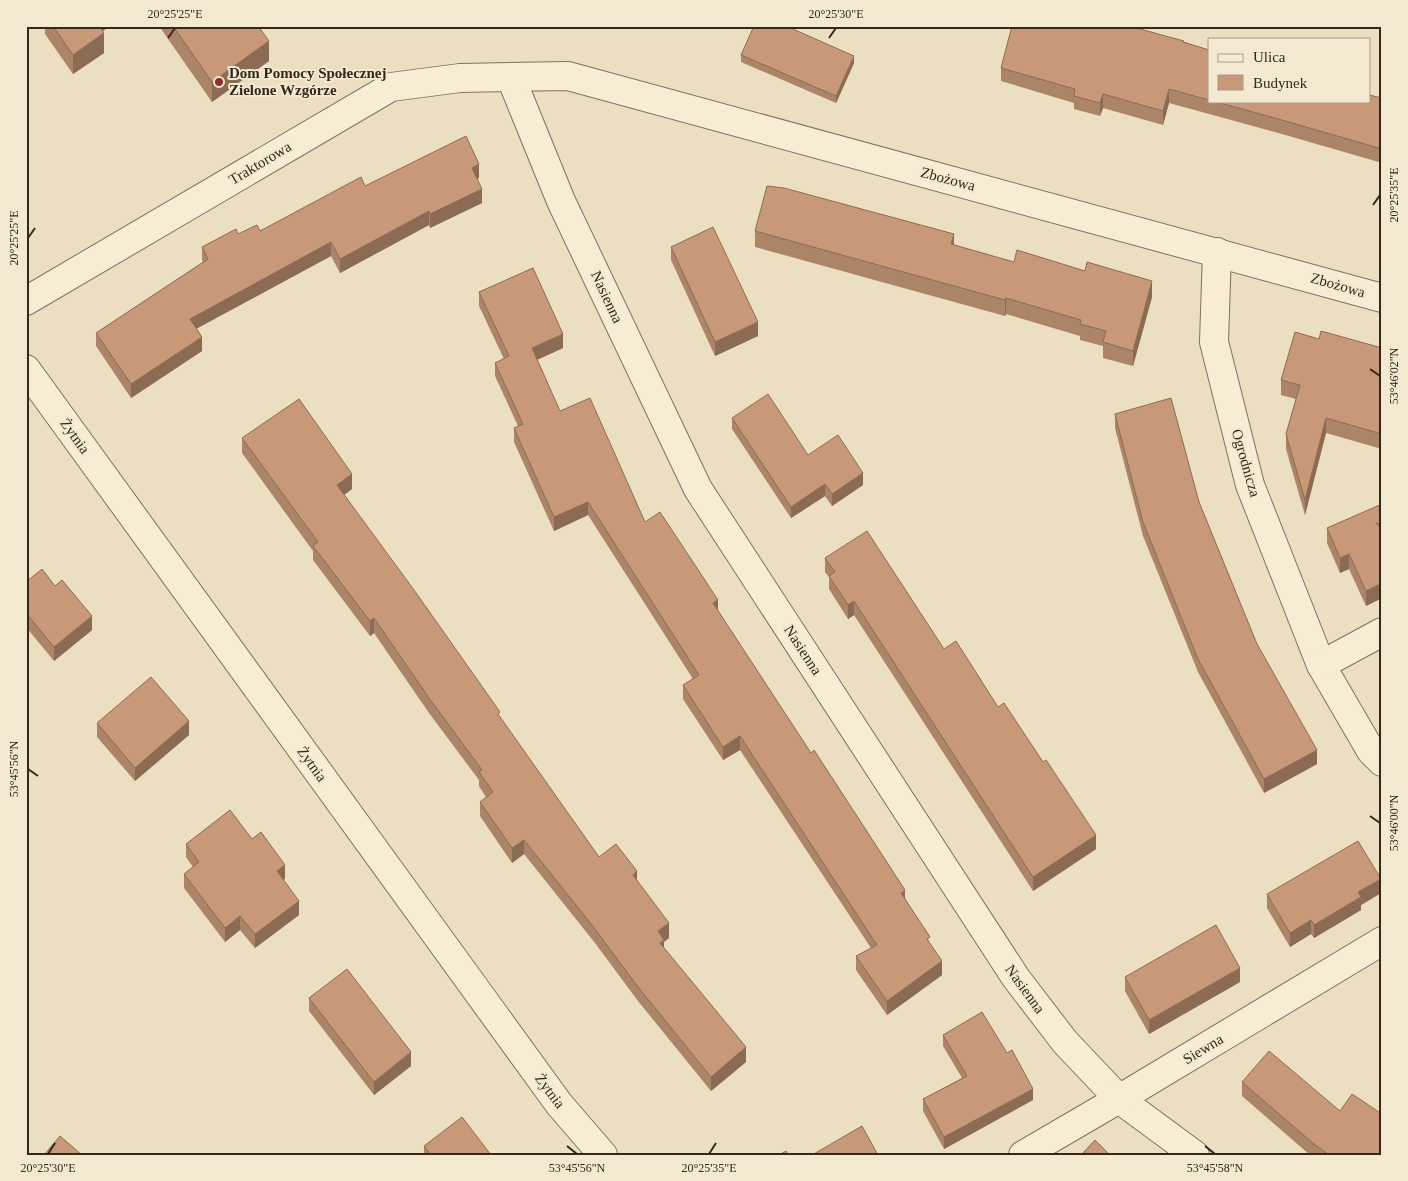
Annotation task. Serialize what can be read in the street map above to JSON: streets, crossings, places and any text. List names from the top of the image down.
{
  "streets": {
    "street": [
      "Traktorowa",
      "Zbożowa",
      "Nasienna",
      "Żytnia",
      "Ogrodnicza",
      "Siewna"
    ]
  },
  "crossings": [
    ["Traktorowa", "Zbożowa"],
    ["Traktorowa", "Nasienna"],
    ["Zbożowa", "Nasienna"],
    ["Zbożowa", "Ogrodnicza"],
    ["Nasienna", "Siewna"]
  ],
  "places": ["Dom Pomocy Społecznej Zielone Wzgórze"],
  "legend": ["Ulica", "Budynek"],
  "coordinates": [
    "20°25'25\"E",
    "20°25'30\"E",
    "20°25'35\"E",
    "53°46'02\"N",
    "53°45'56\"N",
    "53°46'00\"N",
    "53°45'58\"N"
  ]
}
